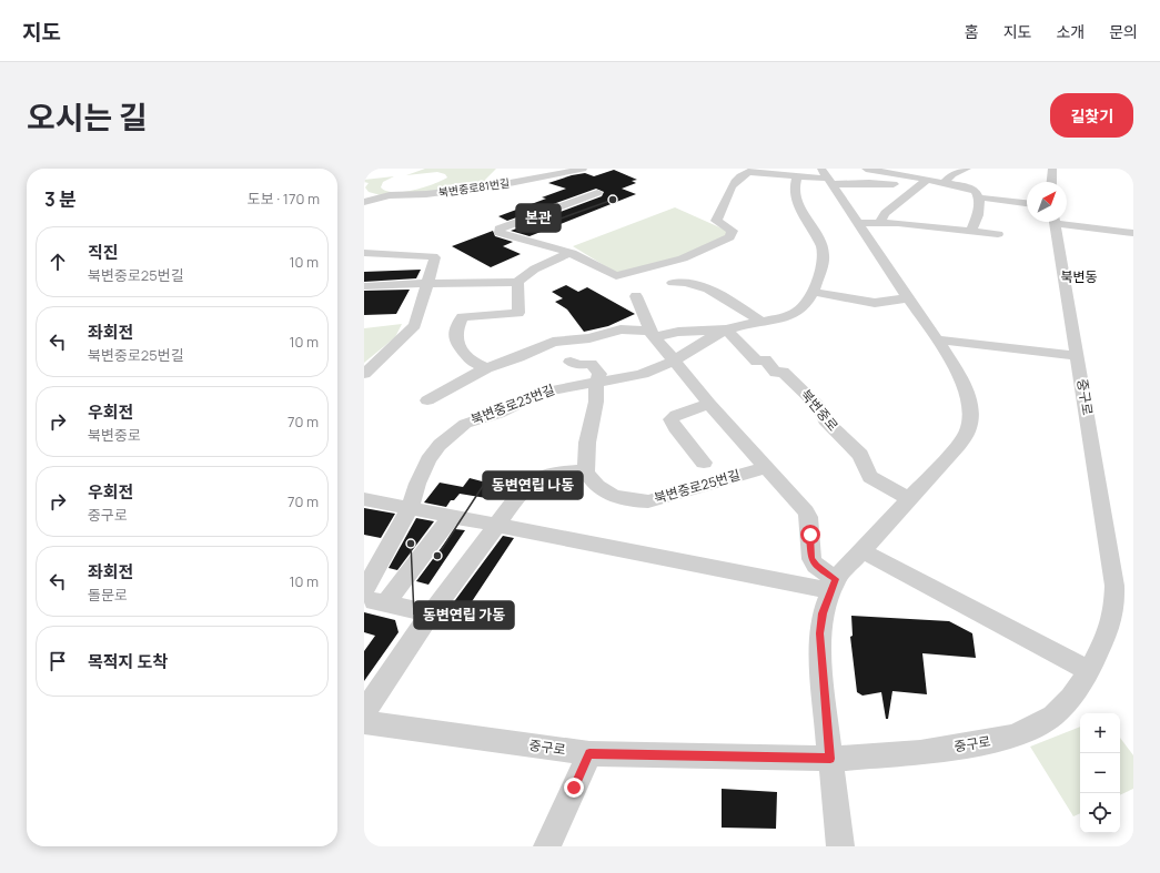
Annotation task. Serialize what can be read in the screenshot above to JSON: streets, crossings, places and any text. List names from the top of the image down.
{
  "streets": {
    "street": [
      "북변중로81번길",
      "중구로",
      "북변중로23번길",
      "북변중로",
      "북변중로25번길"
    ]
  },
  "districts": ["북변동"],
  "places": ["본관", "동변연립 가동", "동변연립 나동"],
  "north": "top right",
  "page": {
    "header": "지도",
    "nav": [
      "홈",
      "지도",
      "소개",
      "문의"
    ],
    "title": "오시는 길",
    "buttons": "길찾기",
    "heading": ["3 분", "도보 · 170 m"],
    "list": [
      ["직진", "북변중로25번길", "10 m"],
      ["좌회전", "북변중로25번길", "10 m"],
      ["우회전", "북변중로", "70 m"],
      ["우회전", "중구로", "70 m"],
      ["좌회전", "돌문로", "10 m"],
      "목적지 도착"
    ],
    "map_buttons": ["+", "−"]
  }
}
